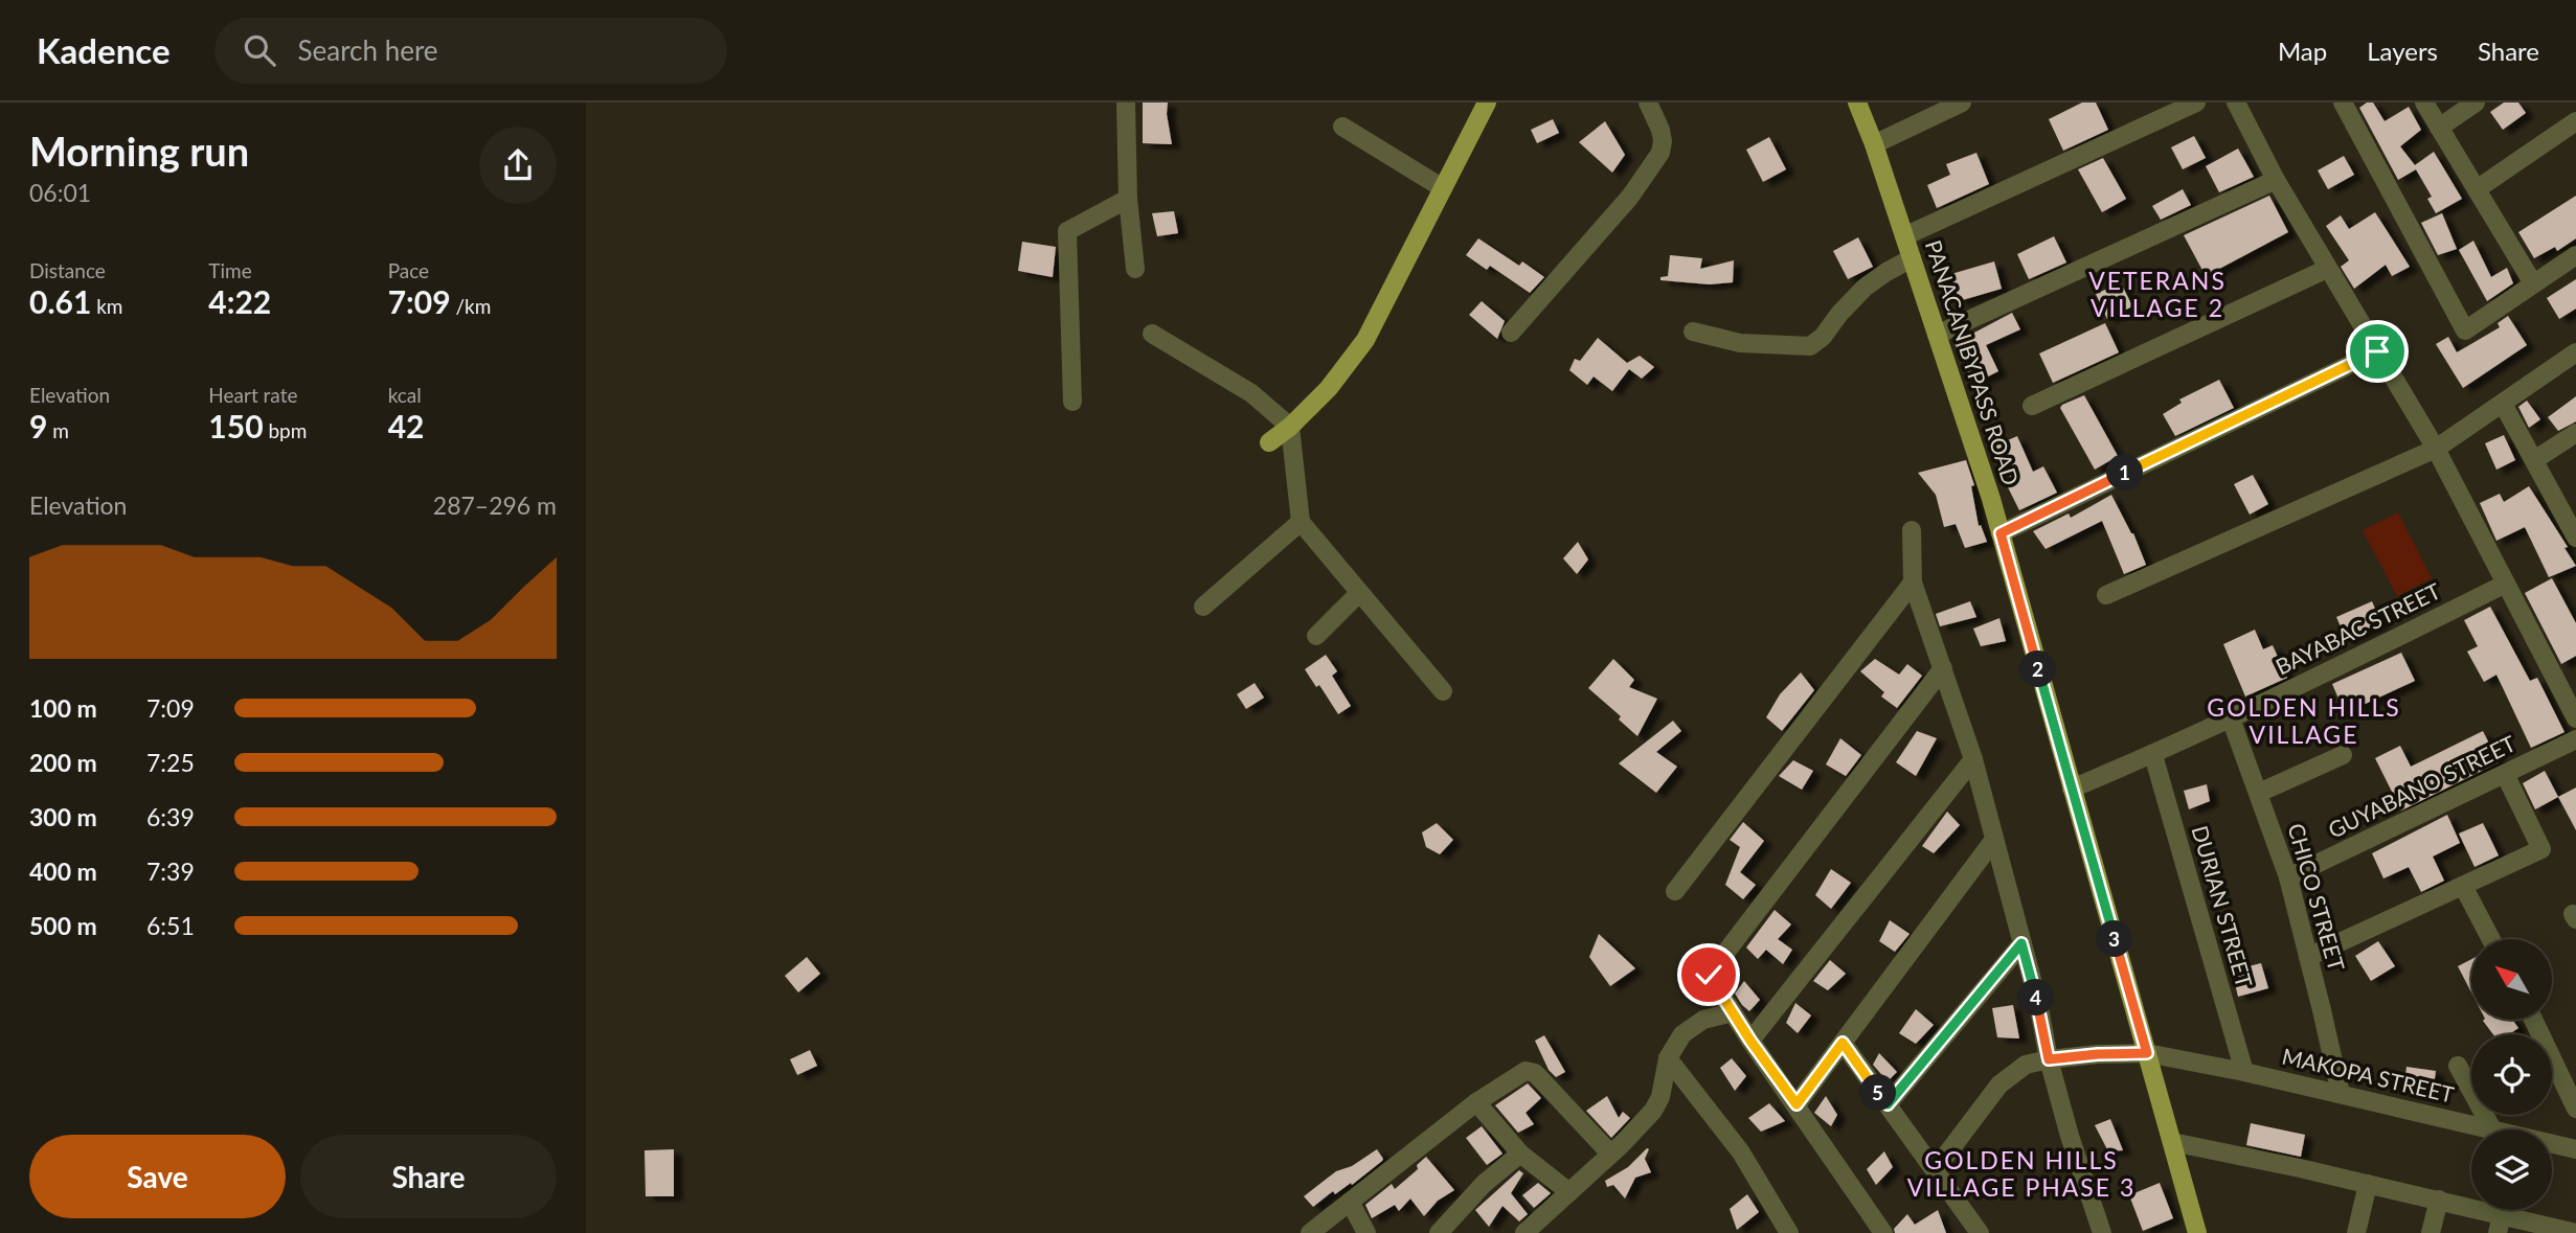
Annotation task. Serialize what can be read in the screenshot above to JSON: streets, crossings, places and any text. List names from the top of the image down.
{
  "streets": {
    "main road": ["PANACAN BYPASS ROAD"],
    "street": [
      "BAYABAC STREET",
      "GUYABANO STREET",
      "CHICO STREET",
      "DURIAN STREET",
      "MAKOPA STREET"
    ]
  },
  "crossings": [
    ["PANACAN BYPASS ROAD", "BAYABAC STREET"],
    ["PANACAN BYPASS ROAD", "MAKOPA STREET"],
    ["BAYABAC STREET", "CHICO STREET"],
    ["BAYABAC STREET", "DURIAN STREET"],
    ["GUYABANO STREET", "CHICO STREET"],
    ["CHICO STREET", "MAKOPA STREET"],
    ["DURIAN STREET", "MAKOPA STREET"]
  ],
  "districts": ["VETERANS VILLAGE 2", "GOLDEN HILLS VILLAGE", "GOLDEN HILLS VILLAGE PHASE 3"],
  "north": "top left",
  "page": {
    "header": "Kadence",
    "search": "Search here",
    "nav": ["Map", "Layers", "Share"],
    "heading": ["Morning run", "06:01"],
    "stats": [
      ["Distance", "0.61 km"],
      ["Time", "4:22"],
      ["Pace", "7:09 /km"],
      ["Elevation", "9 m"],
      ["Heart rate", "150 bpm"],
      ["kcal", "42"]
    ],
    "pins": [
      "1",
      "2",
      "3",
      "4",
      "5"
    ],
    "chart": ["Elevation", "287–296 m"],
    "list": [
      {
        "name": "100 m",
        "note": "7:09"
      },
      {
        "name": "200 m",
        "note": "7:25"
      },
      {
        "name": "300 m",
        "note": "6:39"
      },
      {
        "name": "400 m",
        "note": "7:39"
      },
      {
        "name": "500 m",
        "note": "6:51"
      }
    ],
    "buttons": ["Save", "Share"]
  }
}
